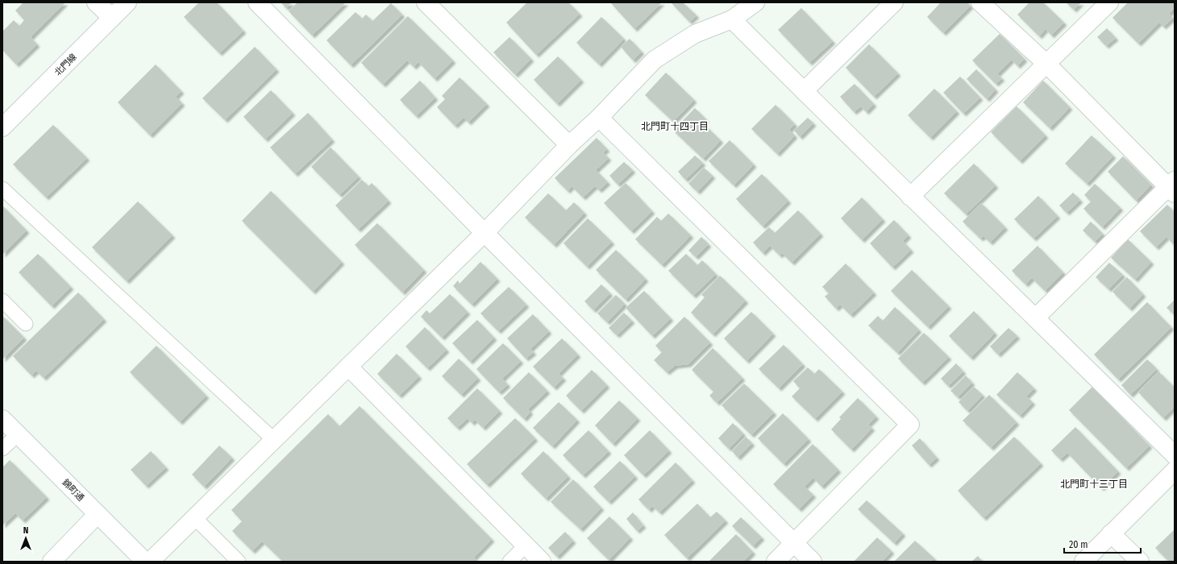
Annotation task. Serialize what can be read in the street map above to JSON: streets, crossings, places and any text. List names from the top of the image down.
{
  "streets": {
    "street": ["北門線", "錦町通"]
  },
  "districts": ["北門町十四丁目", "北門町十三丁目"],
  "scale_bar": "20 m",
  "north": "top"
}
